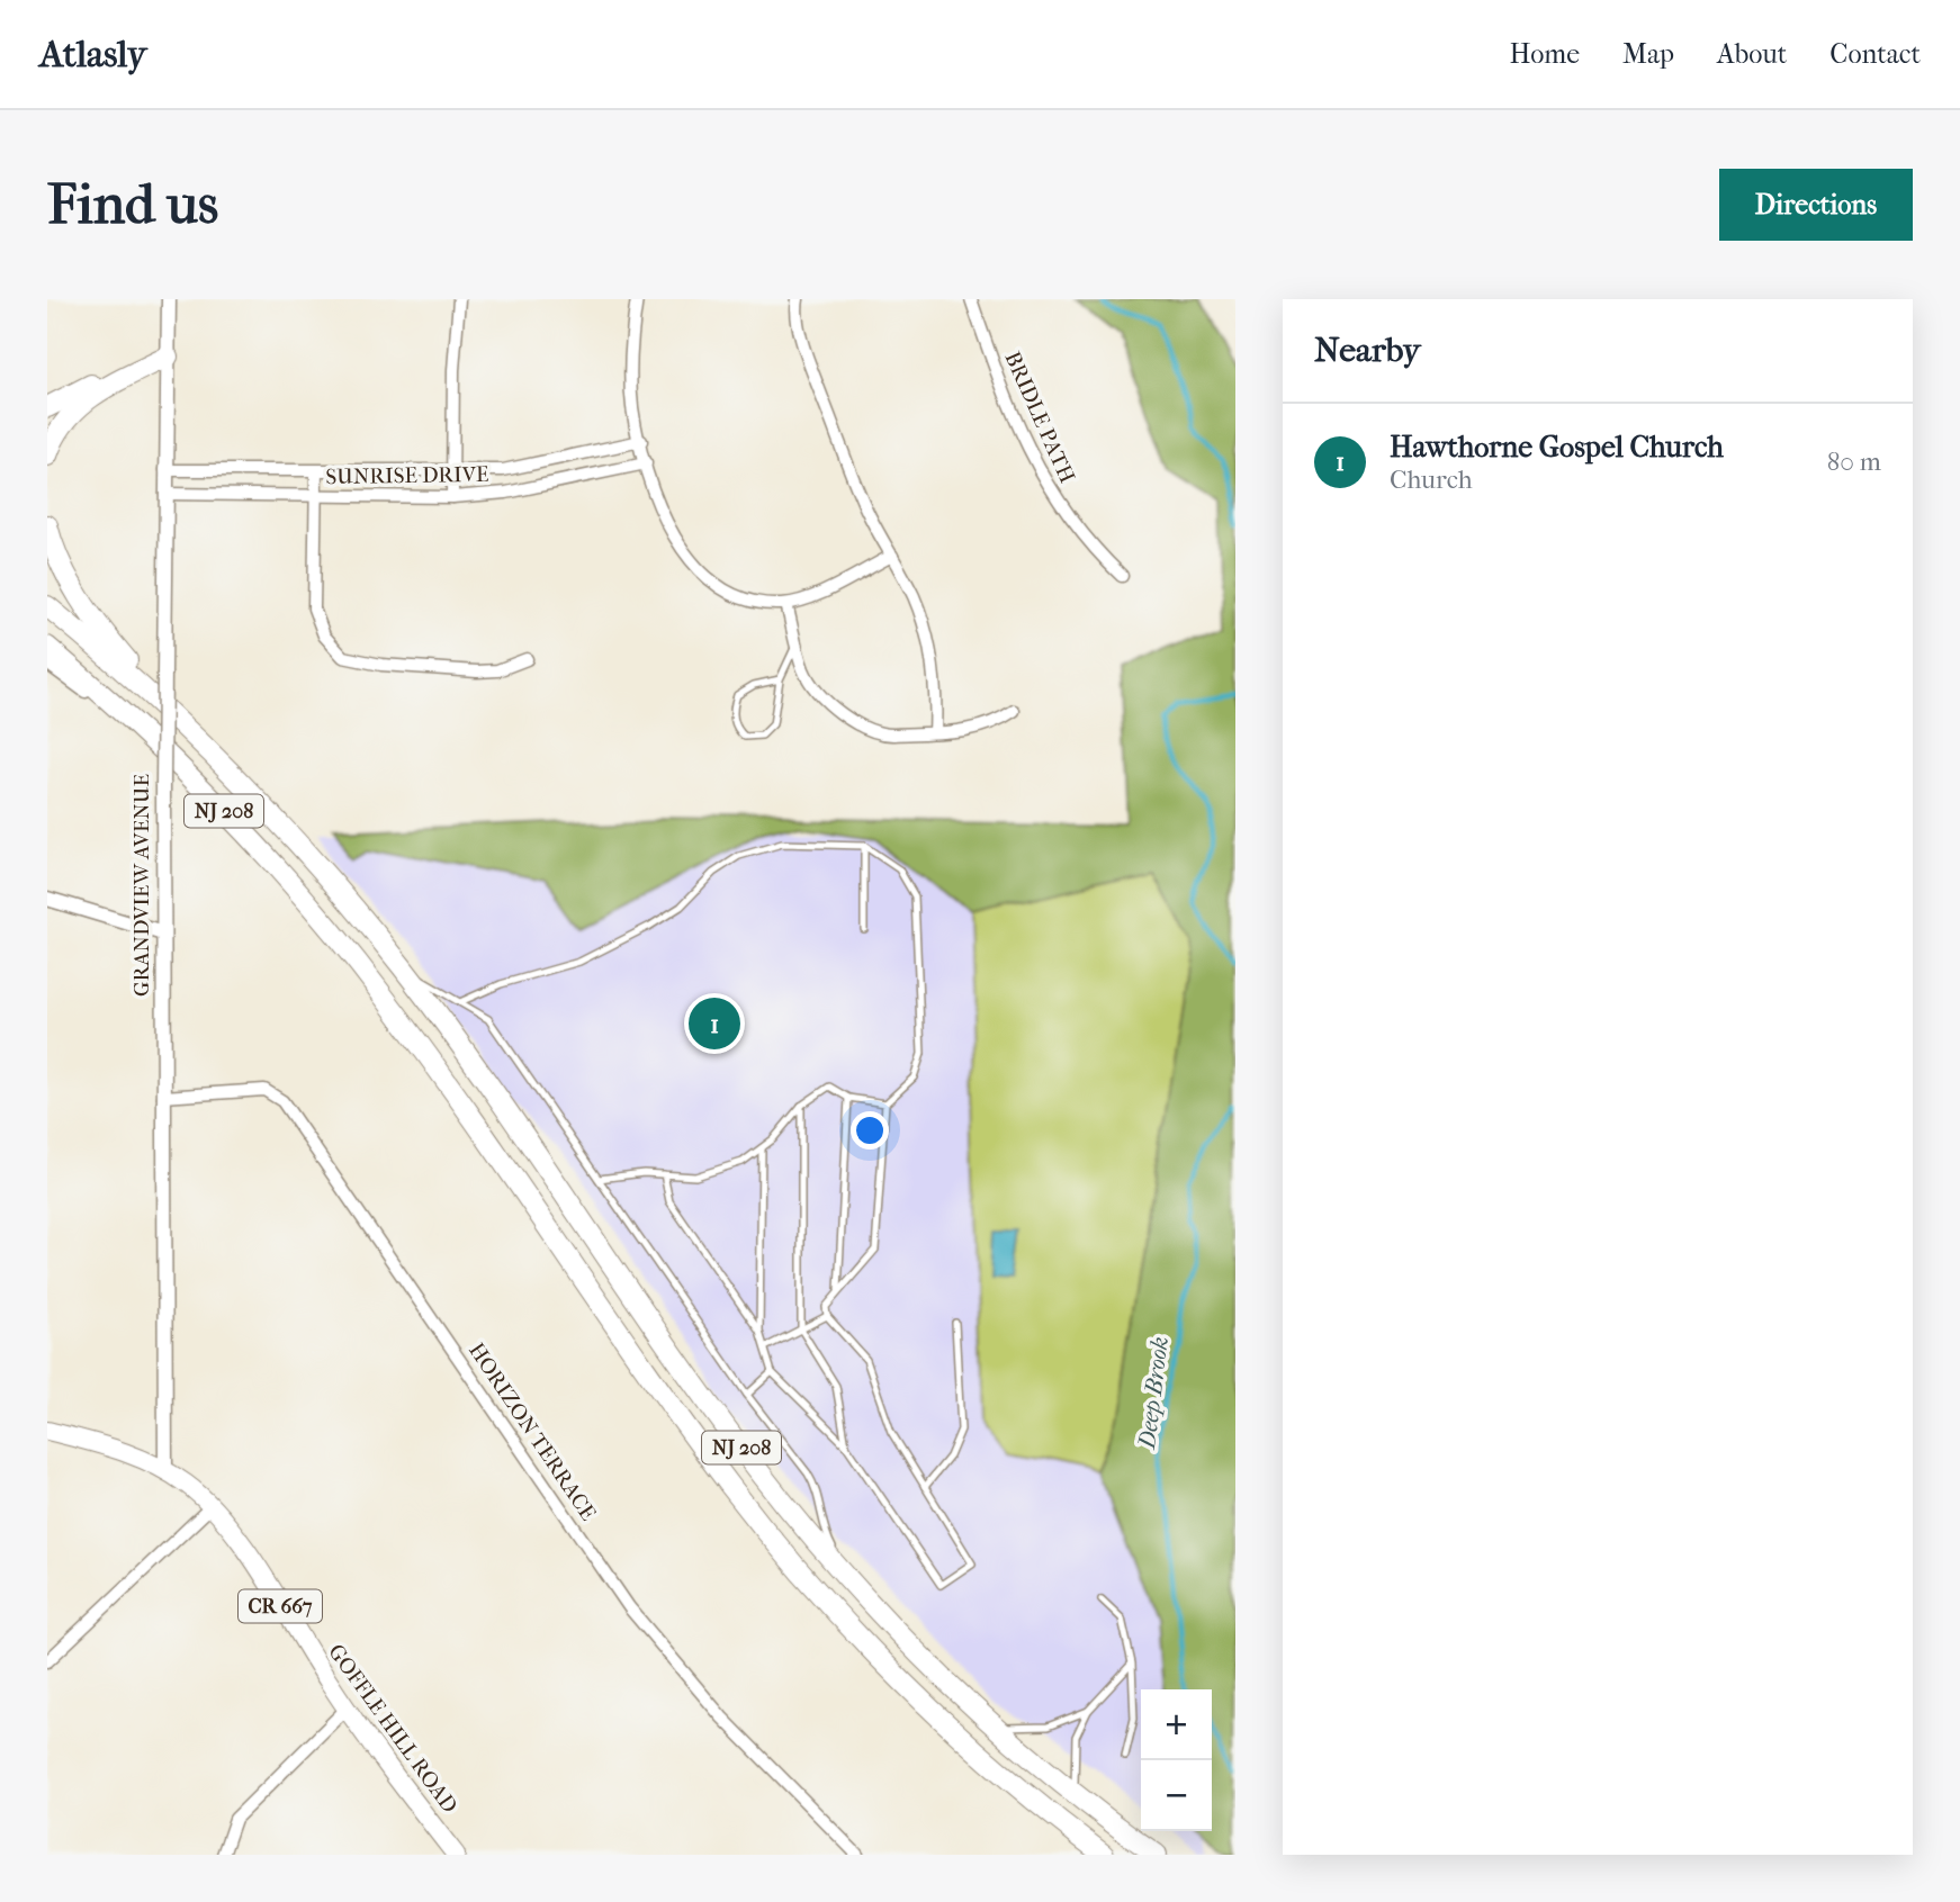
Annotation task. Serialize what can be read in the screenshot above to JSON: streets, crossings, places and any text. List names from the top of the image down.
{
  "streets": {
    "highway": ["NJ 208"],
    "main road": ["CR 667", "GOFFLE HILL ROAD"],
    "street": [
      "BRIDLE PATH",
      "SUNRISE DRIVE",
      "GRANDVIEW AVENUE",
      "HORIZON TERRACE"
    ]
  },
  "crossings": [
    ["SUNRISE DRIVE", "GRANDVIEW AVENUE"],
    ["GRANDVIEW AVENUE", "HORIZON TERRACE"],
    ["GRANDVIEW AVENUE", "GOFFLE HILL ROAD"]
  ],
  "water": ["Deep Brook"],
  "page": {
    "header": "Atlasly",
    "nav": [
      "Home",
      "Map",
      "About",
      "Contact"
    ],
    "buttons": "Directions",
    "title": "Find us",
    "heading": "Nearby",
    "list": [
      {
        "mark": "1",
        "name": "Hawthorne Gospel Church",
        "note": "Church",
        "value": "80 m"
      }
    ],
    "pins": "1",
    "map_buttons": ["+", "−"]
  }
}
